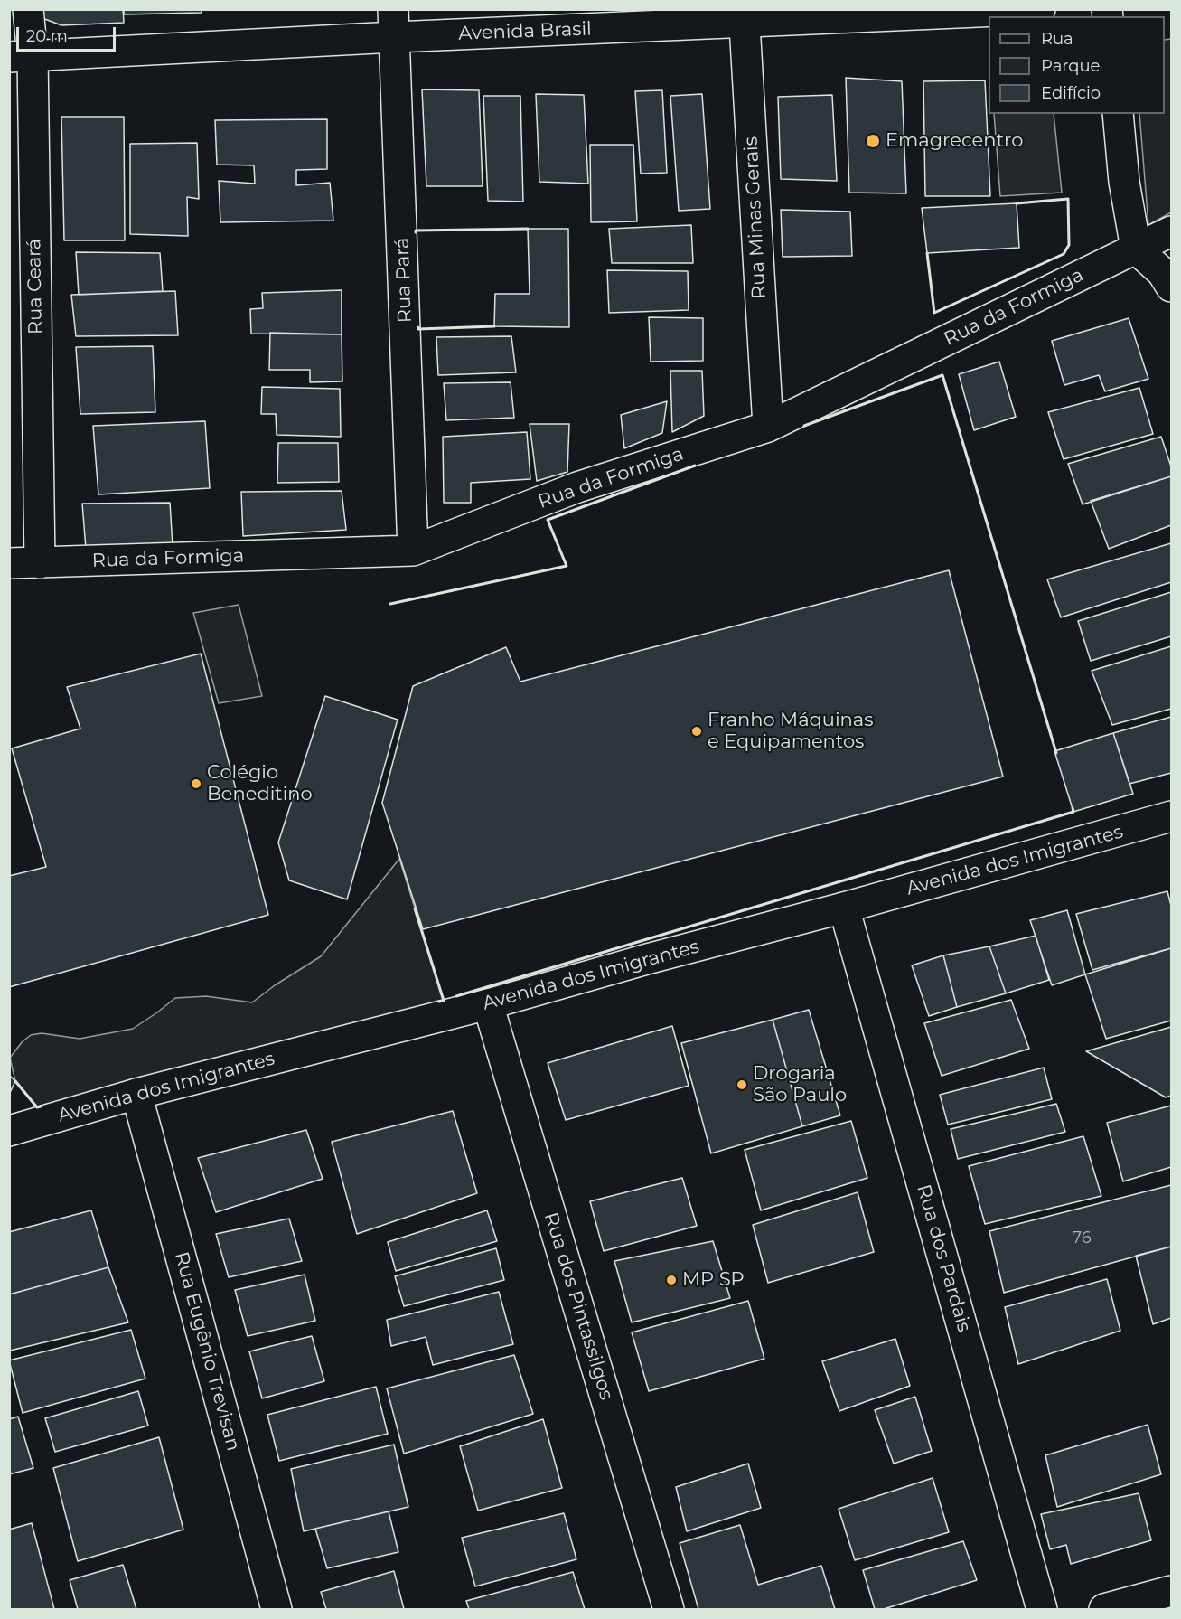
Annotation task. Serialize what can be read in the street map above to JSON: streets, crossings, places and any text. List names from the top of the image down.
{
  "streets": {
    "street": [
      "Avenida Brasil",
      "Rua Minas Gerais",
      "Rua Pará",
      "Rua Ceará",
      "Rua da Formiga",
      "Avenida dos Imigrantes",
      "Rua dos Pardais",
      "Rua dos Pintassilgos",
      "Rua Eugênio Trevisan"
    ]
  },
  "crossings": [
    ["Avenida Brasil", "Rua Minas Gerais"],
    ["Avenida Brasil", "Rua Pará"],
    ["Avenida Brasil", "Rua Ceará"],
    ["Rua Minas Gerais", "Rua da Formiga"],
    ["Rua Pará", "Rua da Formiga"],
    ["Rua Ceará", "Rua da Formiga"],
    ["Avenida dos Imigrantes", "Rua dos Pardais"],
    ["Avenida dos Imigrantes", "Rua dos Pintassilgos"],
    ["Avenida dos Imigrantes", "Rua Eugênio Trevisan"]
  ],
  "places": [
    "Emagrecentro",
    "Franho Máquinas e Equipamentos",
    "Colégio Beneditino",
    "Drogaria São Paulo",
    "MP SP"
  ],
  "house_numbers": ["76"],
  "legend": ["Rua", "Parque", "Edifício"],
  "scale_bar": "20 m"
}
